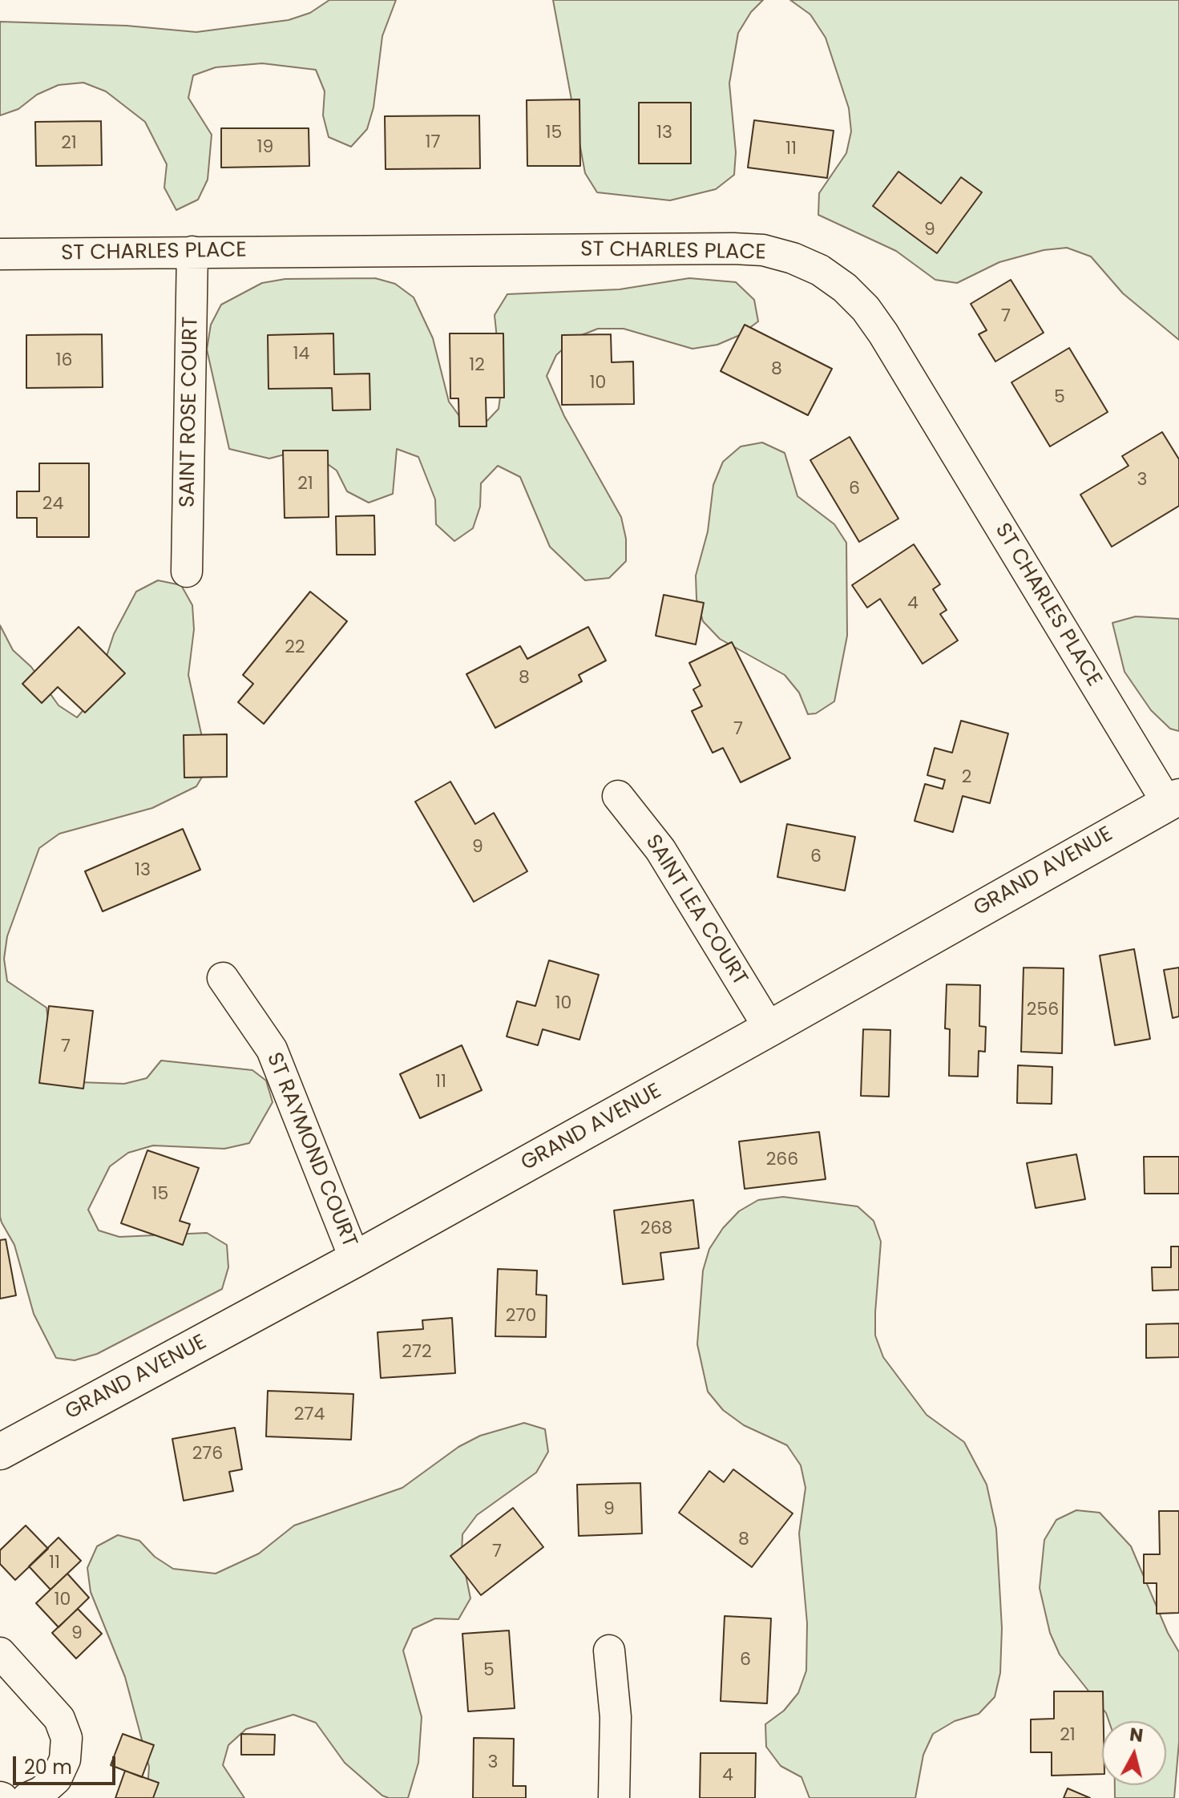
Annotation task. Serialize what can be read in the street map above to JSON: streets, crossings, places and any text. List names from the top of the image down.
{
  "streets": {
    "street": [
      "ST CHARLES PLACE",
      "SAINT ROSE COURT",
      "GRAND AVENUE",
      "SAINT LEA COURT",
      "ST RAYMOND COURT"
    ]
  },
  "crossings": [
    ["ST CHARLES PLACE", "SAINT ROSE COURT"],
    ["ST CHARLES PLACE", "GRAND AVENUE"],
    ["GRAND AVENUE", "SAINT LEA COURT"],
    ["GRAND AVENUE", "ST RAYMOND COURT"]
  ],
  "house_numbers": [
    "15",
    "13",
    "17",
    "21",
    "19",
    "11",
    "9",
    "7",
    "14",
    "16",
    "12",
    "8",
    "10",
    "5",
    "3",
    "21",
    "6",
    "24",
    "4",
    "22",
    "8",
    "7",
    "2",
    "9",
    "6",
    "13",
    "10",
    "256",
    "7",
    "11",
    "266",
    "15",
    "268",
    "270",
    "272",
    "274",
    "276",
    "9",
    "8",
    "7",
    "11",
    "10",
    "9",
    "6",
    "5",
    "21",
    "3",
    "4"
  ],
  "scale_bar": "20 m",
  "north": "top"
}
